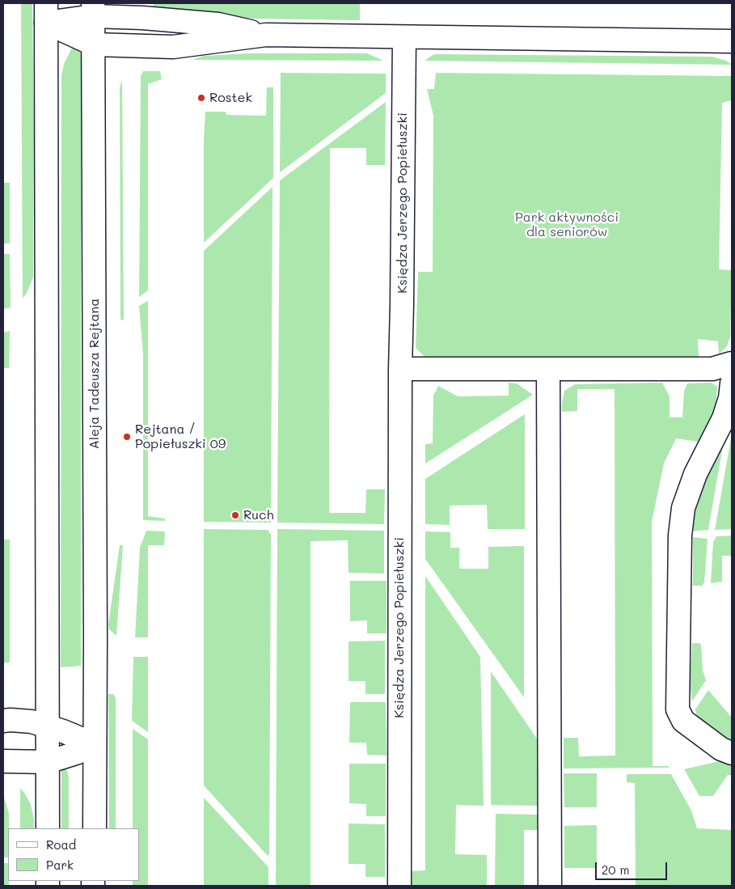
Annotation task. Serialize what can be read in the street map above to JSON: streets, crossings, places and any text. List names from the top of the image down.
{
  "streets": {
    "street": ["Księdza Jerzego Popiełuszki", "Aleja Tadeusza Rejtana"]
  },
  "parks": ["Park aktywności dla seniorów"],
  "places": ["Rostek", "Rejtana / Popiełuszki 09", "Ruch"],
  "legend": ["Road", "Park"],
  "scale_bar": "20 m"
}
